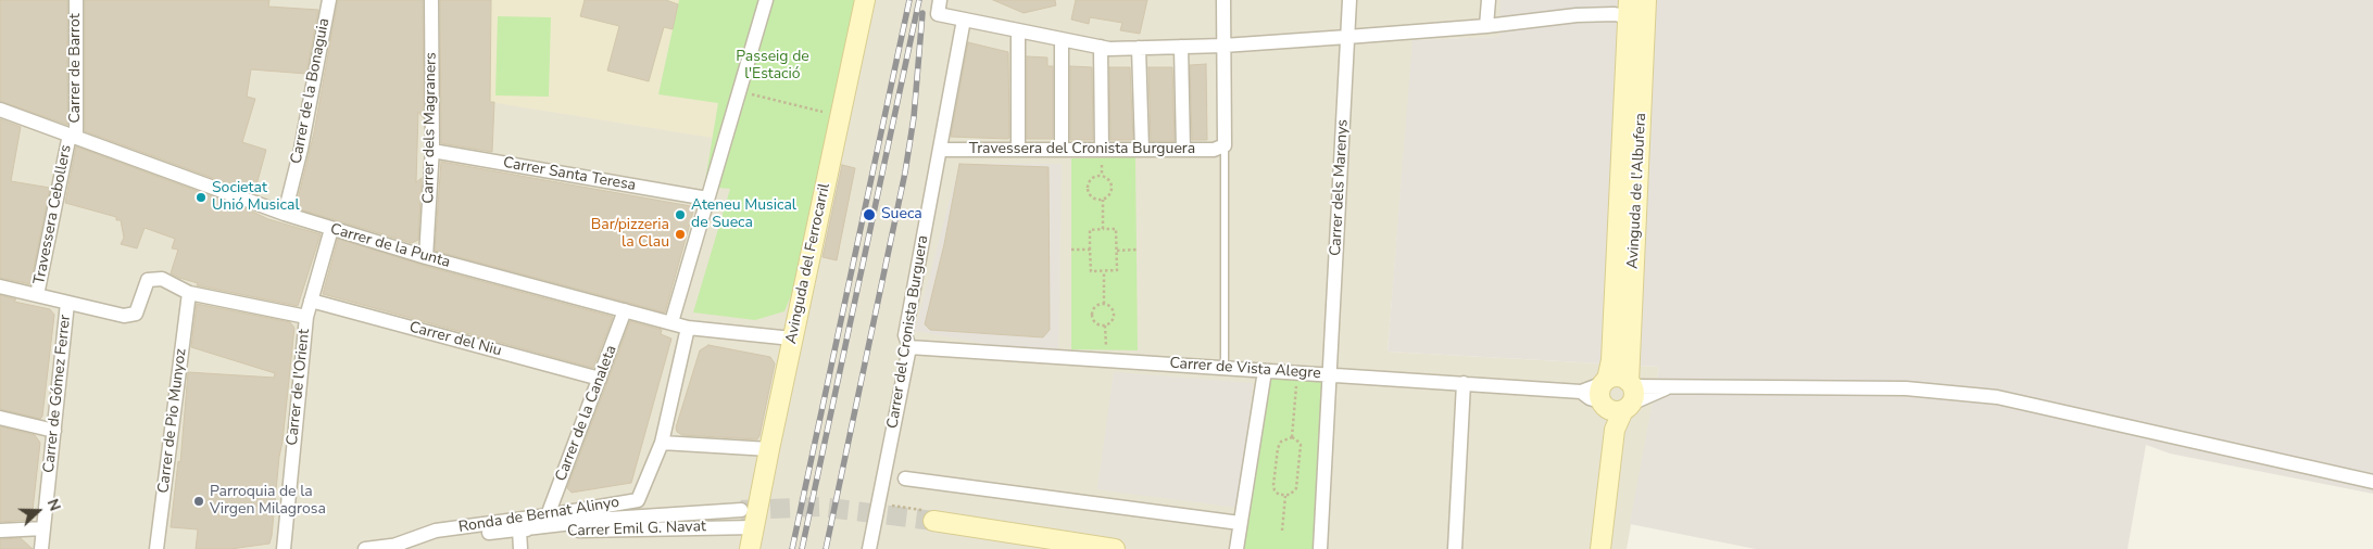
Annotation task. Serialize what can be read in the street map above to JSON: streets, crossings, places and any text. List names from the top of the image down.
{
  "streets": {
    "street": [
      "Carrer de Barrot",
      "Carrer de la Bonaguia",
      "Carrer dels Magraners",
      "Travessera del Cronista Burguera",
      "Carrer Santa Teresa",
      "Carrer dels Marenys",
      "Avinguda de l'Albufera",
      "Travessera Cebollers",
      "Carrer de la Punta",
      "Avinguda del Ferrocarril",
      "Carrer del Cronista Burguera",
      "Carrer del Niu",
      "Carrer de Vista Alegre",
      "Carrer de l'Orient",
      "Carrer de Gómez Ferrer",
      "Carrer de la Canaleta",
      "Carrer de Pio Munyoz",
      "Ronda de Bernat Alinyo",
      "Carrer Emil G. Navat"
    ]
  },
  "crossings": [
    ["Carrer de Barrot", "Travessera Cebollers"],
    ["Carrer de Barrot", "Carrer de la Punta"],
    ["Carrer de la Bonaguia", "Carrer de la Punta"],
    ["Carrer dels Magraners", "Carrer Santa Teresa"],
    ["Carrer dels Magraners", "Carrer de la Punta"],
    ["Travessera del Cronista Burguera", "Carrer del Cronista Burguera"],
    ["Carrer dels Marenys", "Carrer de Vista Alegre"],
    ["Avinguda de l'Albufera", "Carrer de Vista Alegre"],
    ["Travessera Cebollers", "Carrer de la Punta"],
    ["Carrer de la Punta", "Avinguda del Ferrocarril"],
    ["Carrer de la Punta", "Carrer de l'Orient"],
    ["Carrer de la Punta", "Carrer de la Canaleta"],
    ["Carrer de la Punta", "Ronda de Bernat Alinyo"],
    ["Avinguda del Ferrocarril", "Carrer Emil G. Navat"],
    ["Carrer del Cronista Burguera", "Carrer de Vista Alegre"],
    ["Carrer del Niu", "Carrer de l'Orient"],
    ["Carrer del Niu", "Carrer de la Canaleta"],
    ["Carrer de la Canaleta", "Ronda de Bernat Alinyo"],
    ["Ronda de Bernat Alinyo", "Carrer Emil G. Navat"]
  ],
  "parks": ["Passeig de l'Estació"],
  "places": [
    "Societat Unió Musical",
    "Ateneu Musical de Sueca",
    "Sueca",
    "Bar/pizzeria la Clau",
    "Parroquia de la Virgen Milagrosa"
  ],
  "north": "right"
}
